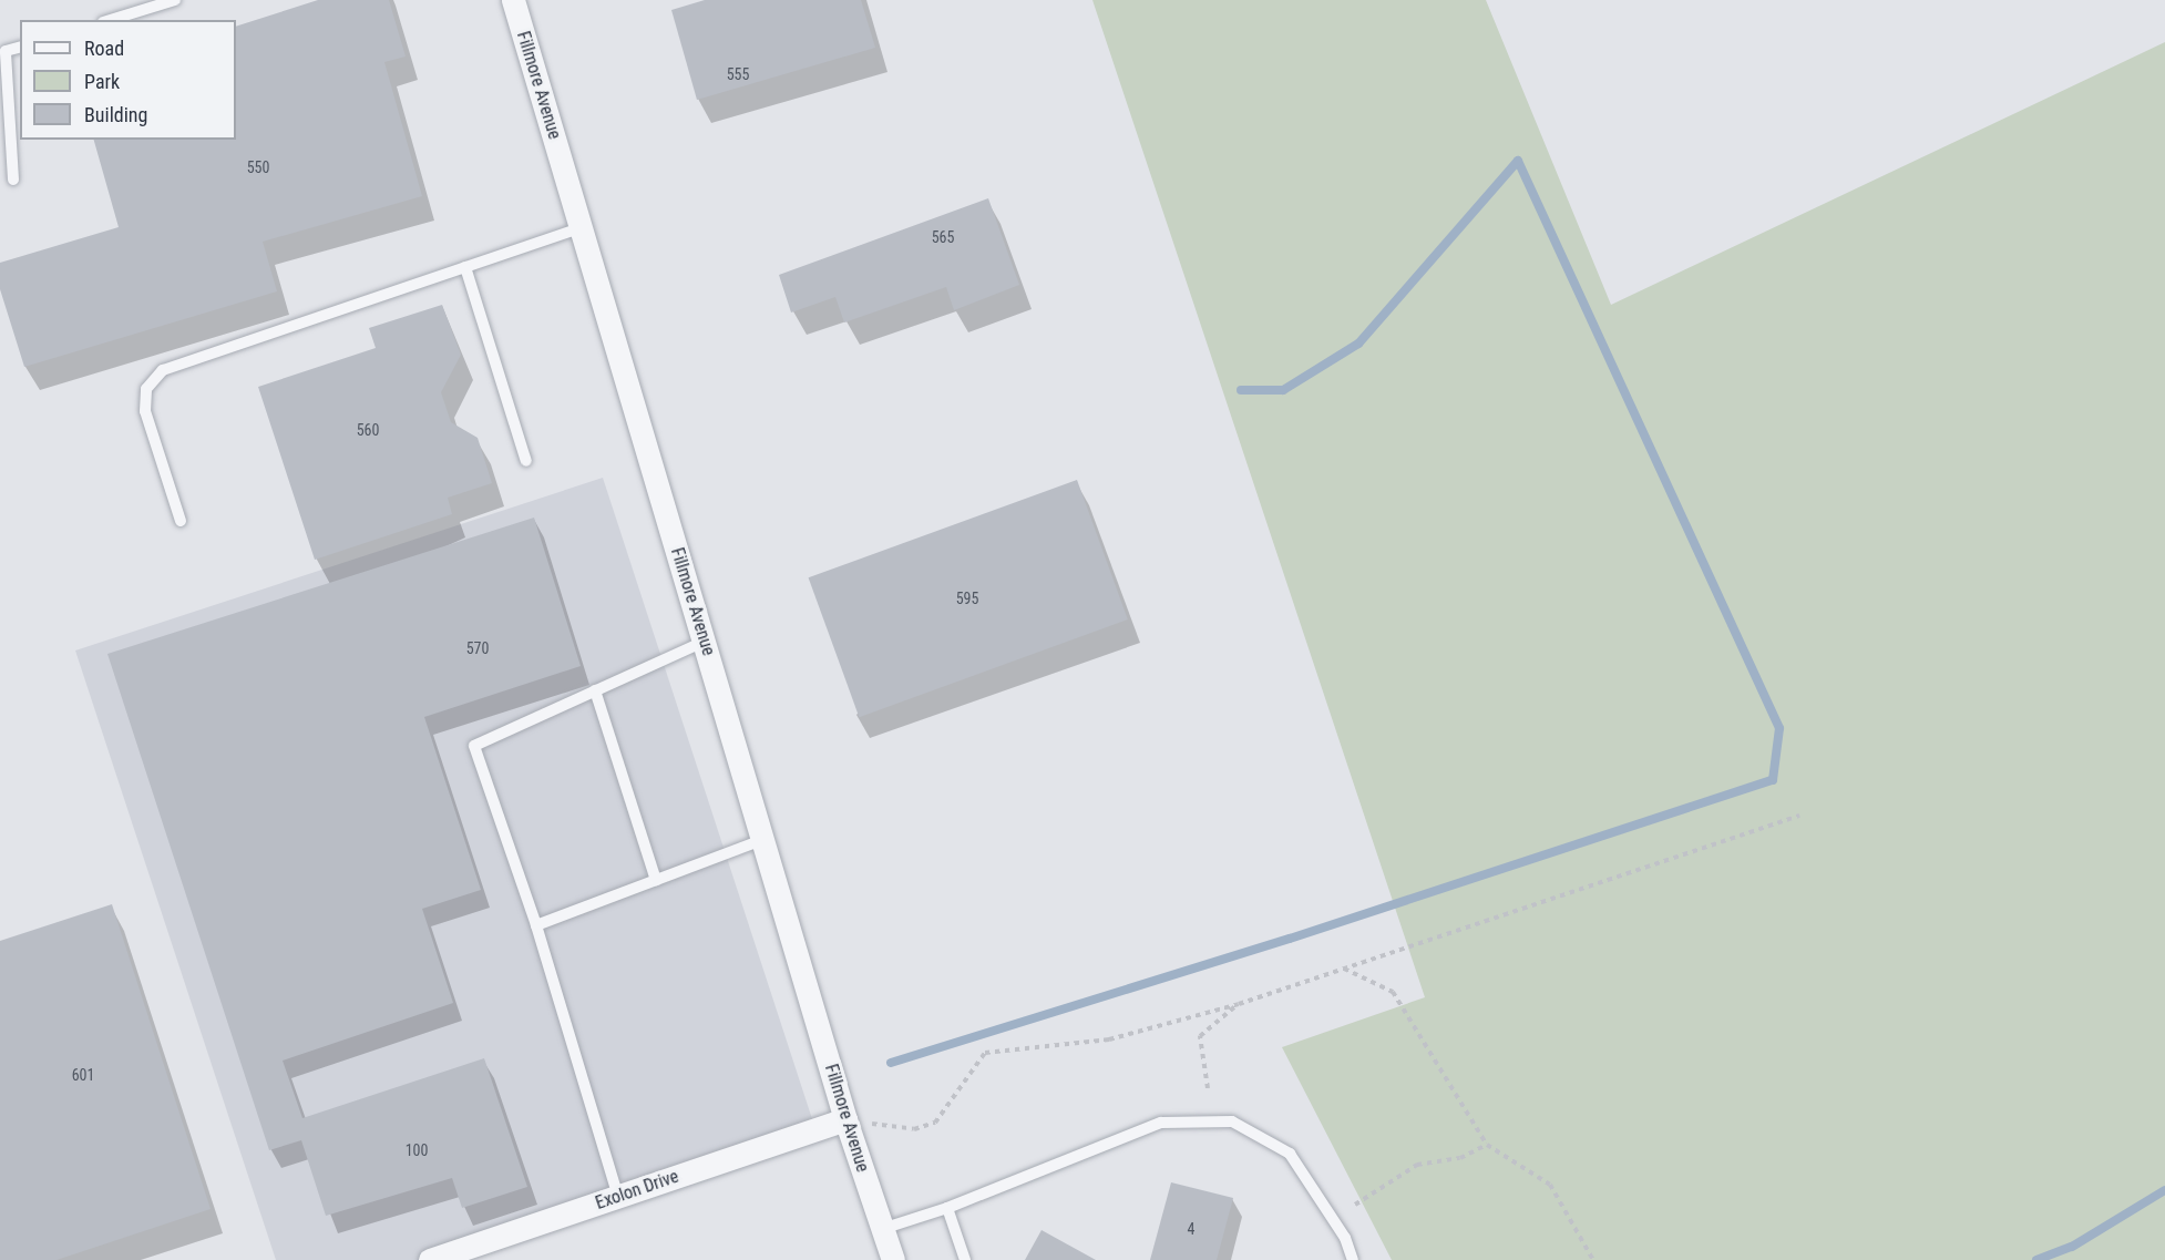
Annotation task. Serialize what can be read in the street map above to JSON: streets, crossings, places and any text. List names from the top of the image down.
{
  "streets": {
    "street": ["Fillmore Avenue", "Exolon Drive"]
  },
  "crossings": [
    ["Fillmore Avenue", "Exolon Drive"]
  ],
  "house_numbers": [
    "555",
    "550",
    "565",
    "560",
    "595",
    "570",
    "601",
    "100",
    "4"
  ],
  "legend": ["Road", "Park", "Building"]
}
